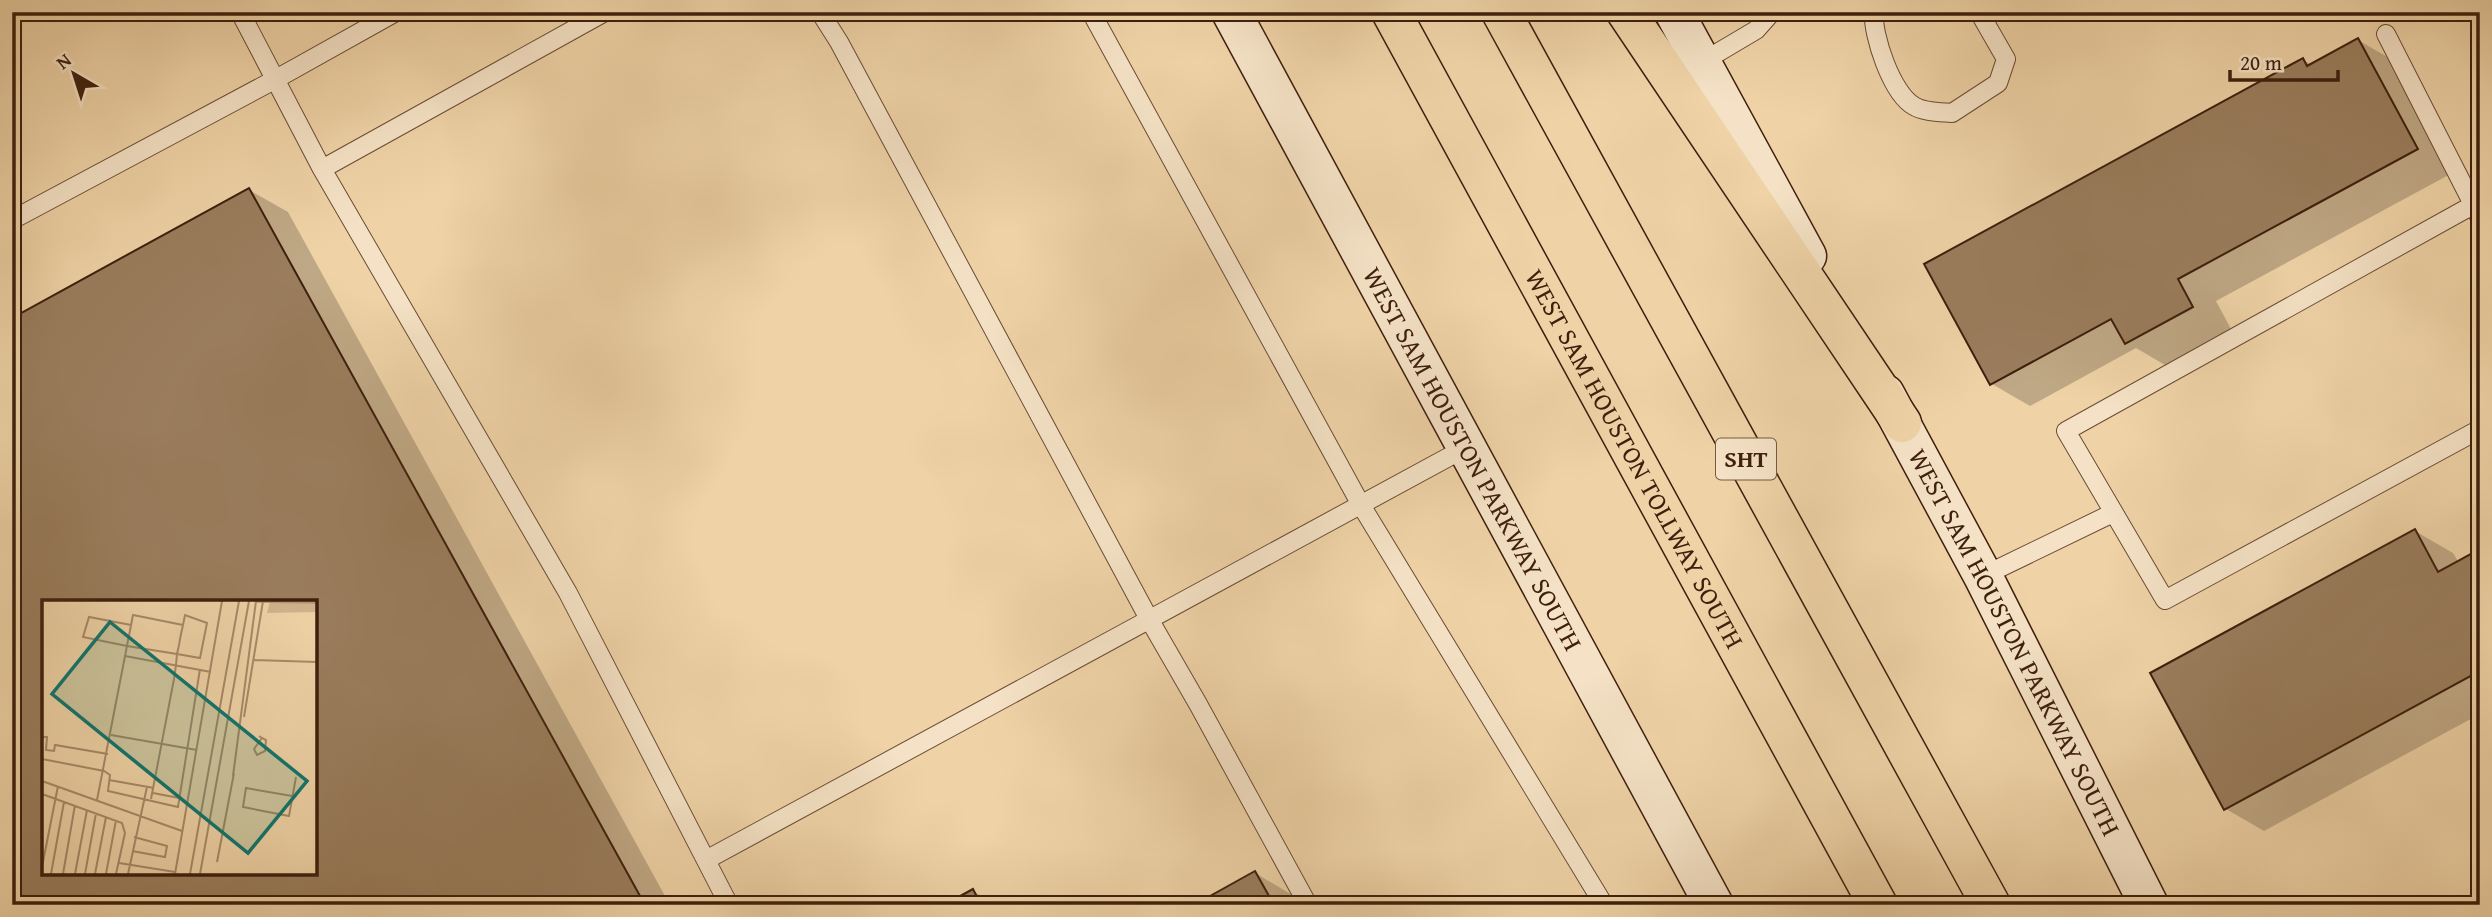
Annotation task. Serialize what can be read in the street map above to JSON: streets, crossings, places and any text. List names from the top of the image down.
{
  "streets": {
    "highway": ["WEST SAM HOUSTON TOLLWAY SOUTH", "SHT"],
    "main road": ["WEST SAM HOUSTON PARKWAY SOUTH"]
  },
  "scale_bar": "20 m",
  "north": "top left"
}
